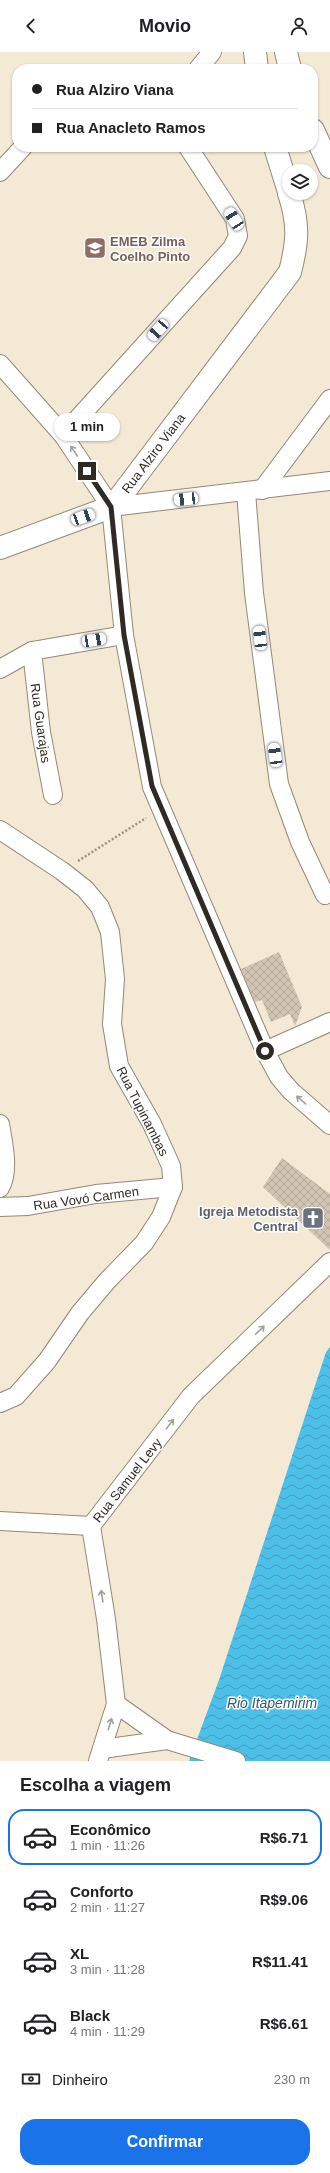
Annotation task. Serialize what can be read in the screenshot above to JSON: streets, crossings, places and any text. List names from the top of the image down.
{
  "streets": {
    "main road": ["Rua Alziro Viana"],
    "street": [
      "Rua Guarajas",
      "Rua Tupinambas",
      "Rua Vovó Carmen",
      "Rua Samuel Levy"
    ]
  },
  "crossings": [
    ["Rua Tupinambas", "Rua Vovó Carmen"]
  ],
  "one_way": ["Rua Samuel Levy"],
  "water": ["Rio Itapemirim"],
  "places": {
    "school or university": ["EMEB Zilma Coelho Pinto"],
    "church": ["Igreja Metodista Central"]
  },
  "page": {
    "header": "Movio",
    "banner": ["Rua Alziro Viana", "Rua Anacleto Ramos"],
    "bubble": "1 min",
    "heading": "Escolha a viagem",
    "list": [
      {
        "name": "Econômico",
        "note": "1 min · 11:26",
        "value": "R$6.71"
      },
      {
        "name": "Conforto",
        "note": "2 min · 11:27",
        "value": "R$9.06"
      },
      {
        "name": "XL",
        "note": "3 min · 11:28",
        "value": "R$11.41"
      },
      {
        "name": "Black",
        "note": "4 min · 11:29",
        "value": "R$6.61"
      }
    ],
    "pay": ["Dinheiro", "230 m"],
    "buttons": "Confirmar"
  }
}
